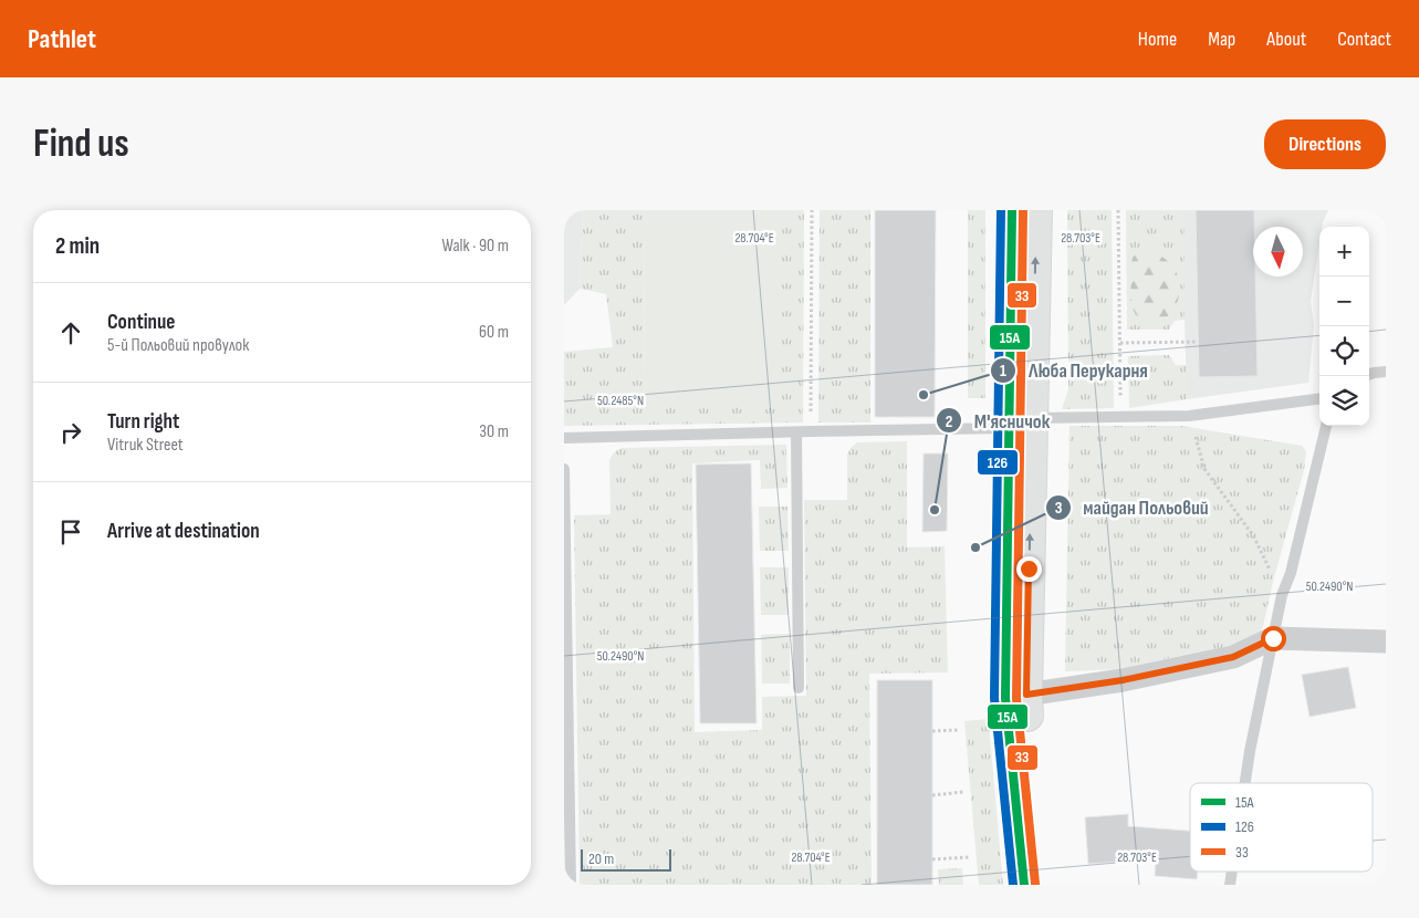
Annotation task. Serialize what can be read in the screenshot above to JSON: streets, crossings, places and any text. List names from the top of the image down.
{
  "places": ["Люба Перукарня", "М'ясничок", "майдан Польовий"],
  "lines": ["transit line 15A", "transit line 126", "transit line 33"],
  "legend": ["15A", "126", "33"],
  "scale_bar": "20 m",
  "north": "bottom",
  "page": {
    "header": "Pathlet",
    "nav": [
      "Home",
      "Map",
      "About",
      "Contact"
    ],
    "buttons": "Directions",
    "title": "Find us",
    "heading": ["2 min", "Walk · 90 m"],
    "map_buttons": ["+", "−"],
    "list": [
      ["Continue", "5-й Польовий провулок", "60 m"],
      ["Turn right", "Vitruk Street", "30 m"],
      "Arrive at destination"
    ],
    "scale": "20 m"
  },
  "coordinates": [
    "28.704°E",
    "28.703°E",
    "50.2485°N",
    "50.2490°N"
  ]
}
